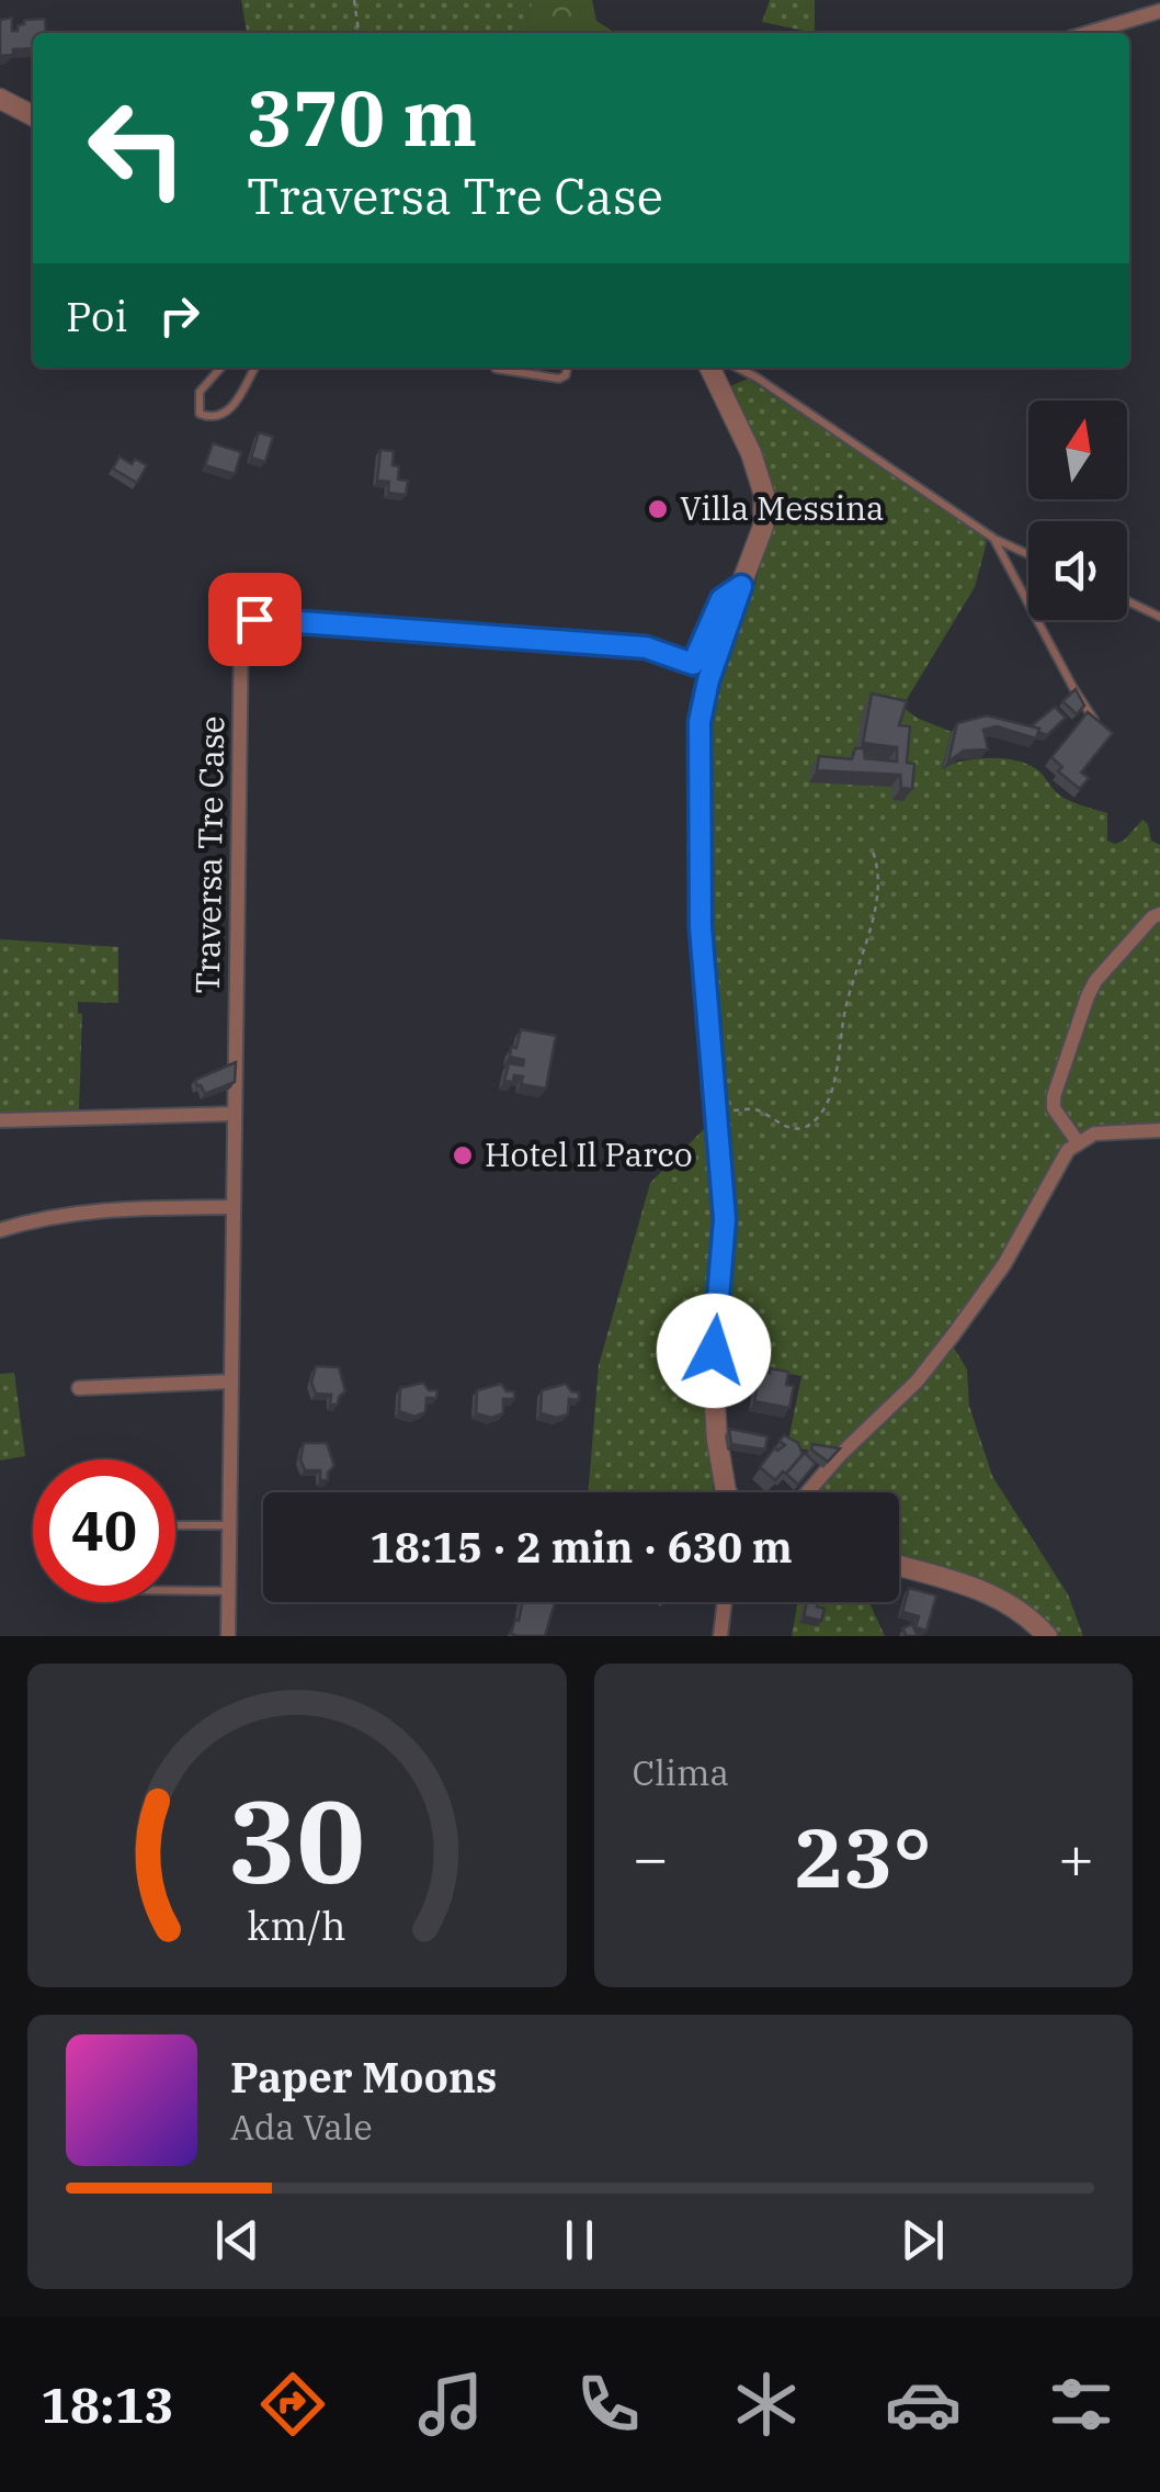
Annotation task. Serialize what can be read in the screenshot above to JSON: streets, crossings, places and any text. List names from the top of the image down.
{
  "streets": {
    "street": ["Traversa Tre Case"]
  },
  "places": ["Villa Messina", "Hotel Il Parco"],
  "north": "top",
  "page": {
    "turn": ["370 m", "Traversa Tre Case"],
    "then": "Poi",
    "limit": "40",
    "trip": "18:15 · 2 min · 630 m",
    "tile": "Clima",
    "heat": ["−", "23°", "+"],
    "song": ["Paper Moons", "Ada Vale"],
    "tabs": "18:13",
    "gauge": ["30", "km/h"]
  }
}
